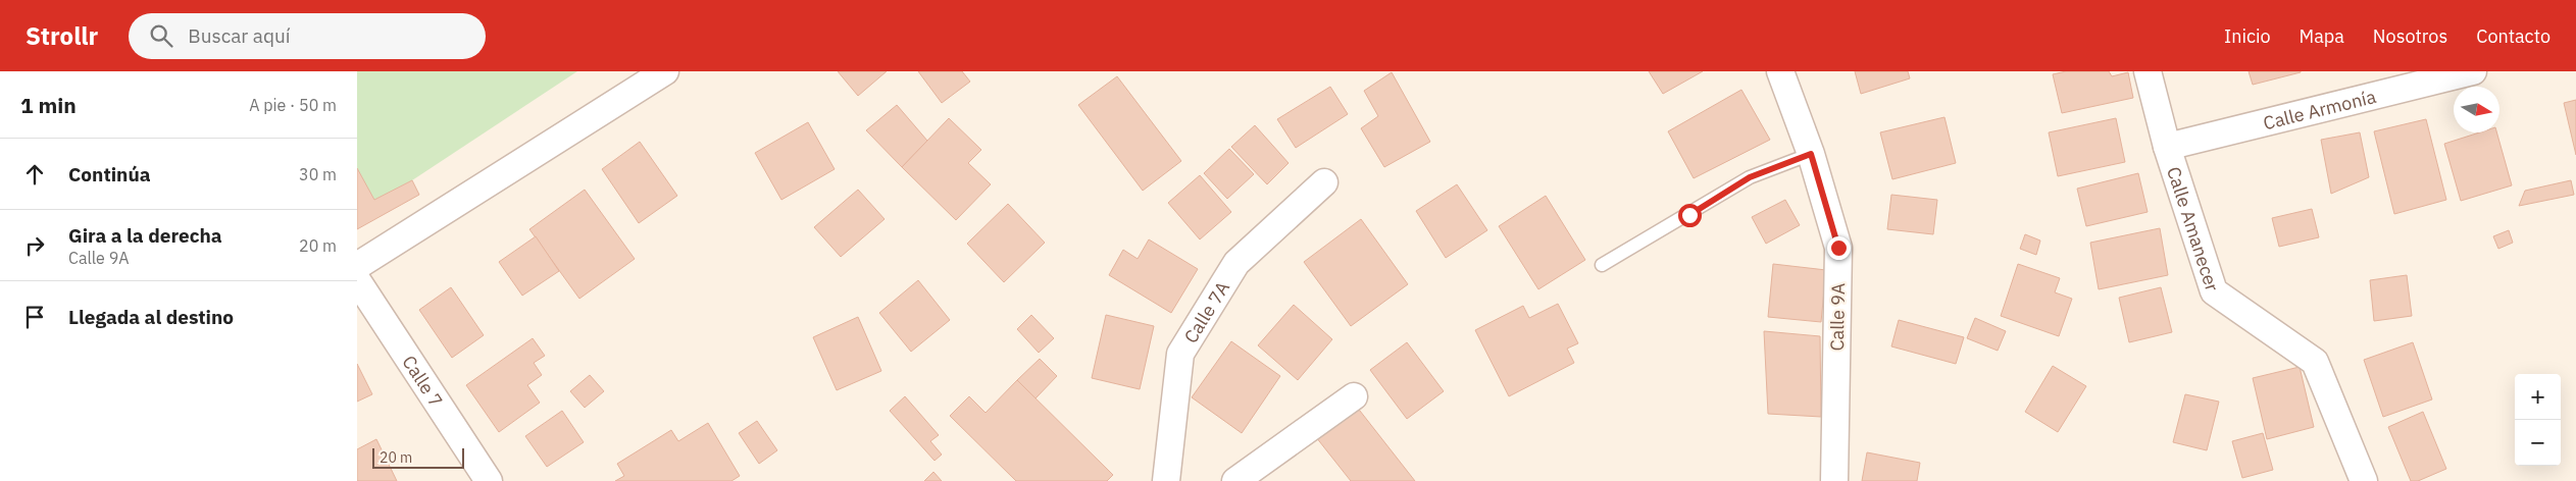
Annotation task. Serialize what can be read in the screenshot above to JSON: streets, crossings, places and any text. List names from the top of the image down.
{
  "streets": {
    "street": [
      "Calle Armonía",
      "Calle Amanecer",
      "Calle 7A",
      "Calle 9A",
      "Calle 7"
    ]
  },
  "crossings": [
    ["Calle Armonía", "Calle Amanecer"]
  ],
  "scale_bar": "20 m",
  "north": "right",
  "page": {
    "header": "Strollr",
    "search": "Buscar aquí",
    "nav": [
      "Inicio",
      "Mapa",
      "Nosotros",
      "Contacto"
    ],
    "heading": ["1 min", "A pie · 50 m"],
    "list": [
      ["Continúa", "30 m"],
      ["Gira a la derecha", "Calle 9A", "20 m"],
      "Llegada al destino"
    ],
    "map_buttons": ["+", "−"],
    "scale": "20 m"
  }
}
